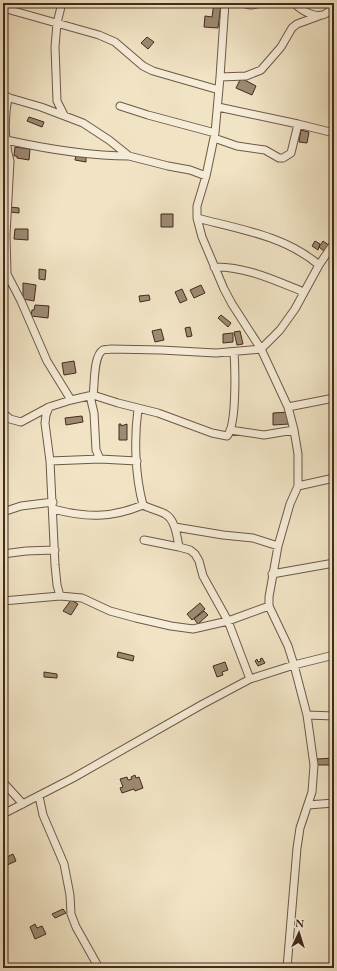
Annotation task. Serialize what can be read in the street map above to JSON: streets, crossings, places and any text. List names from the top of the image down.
{
  "north": "top"
}
